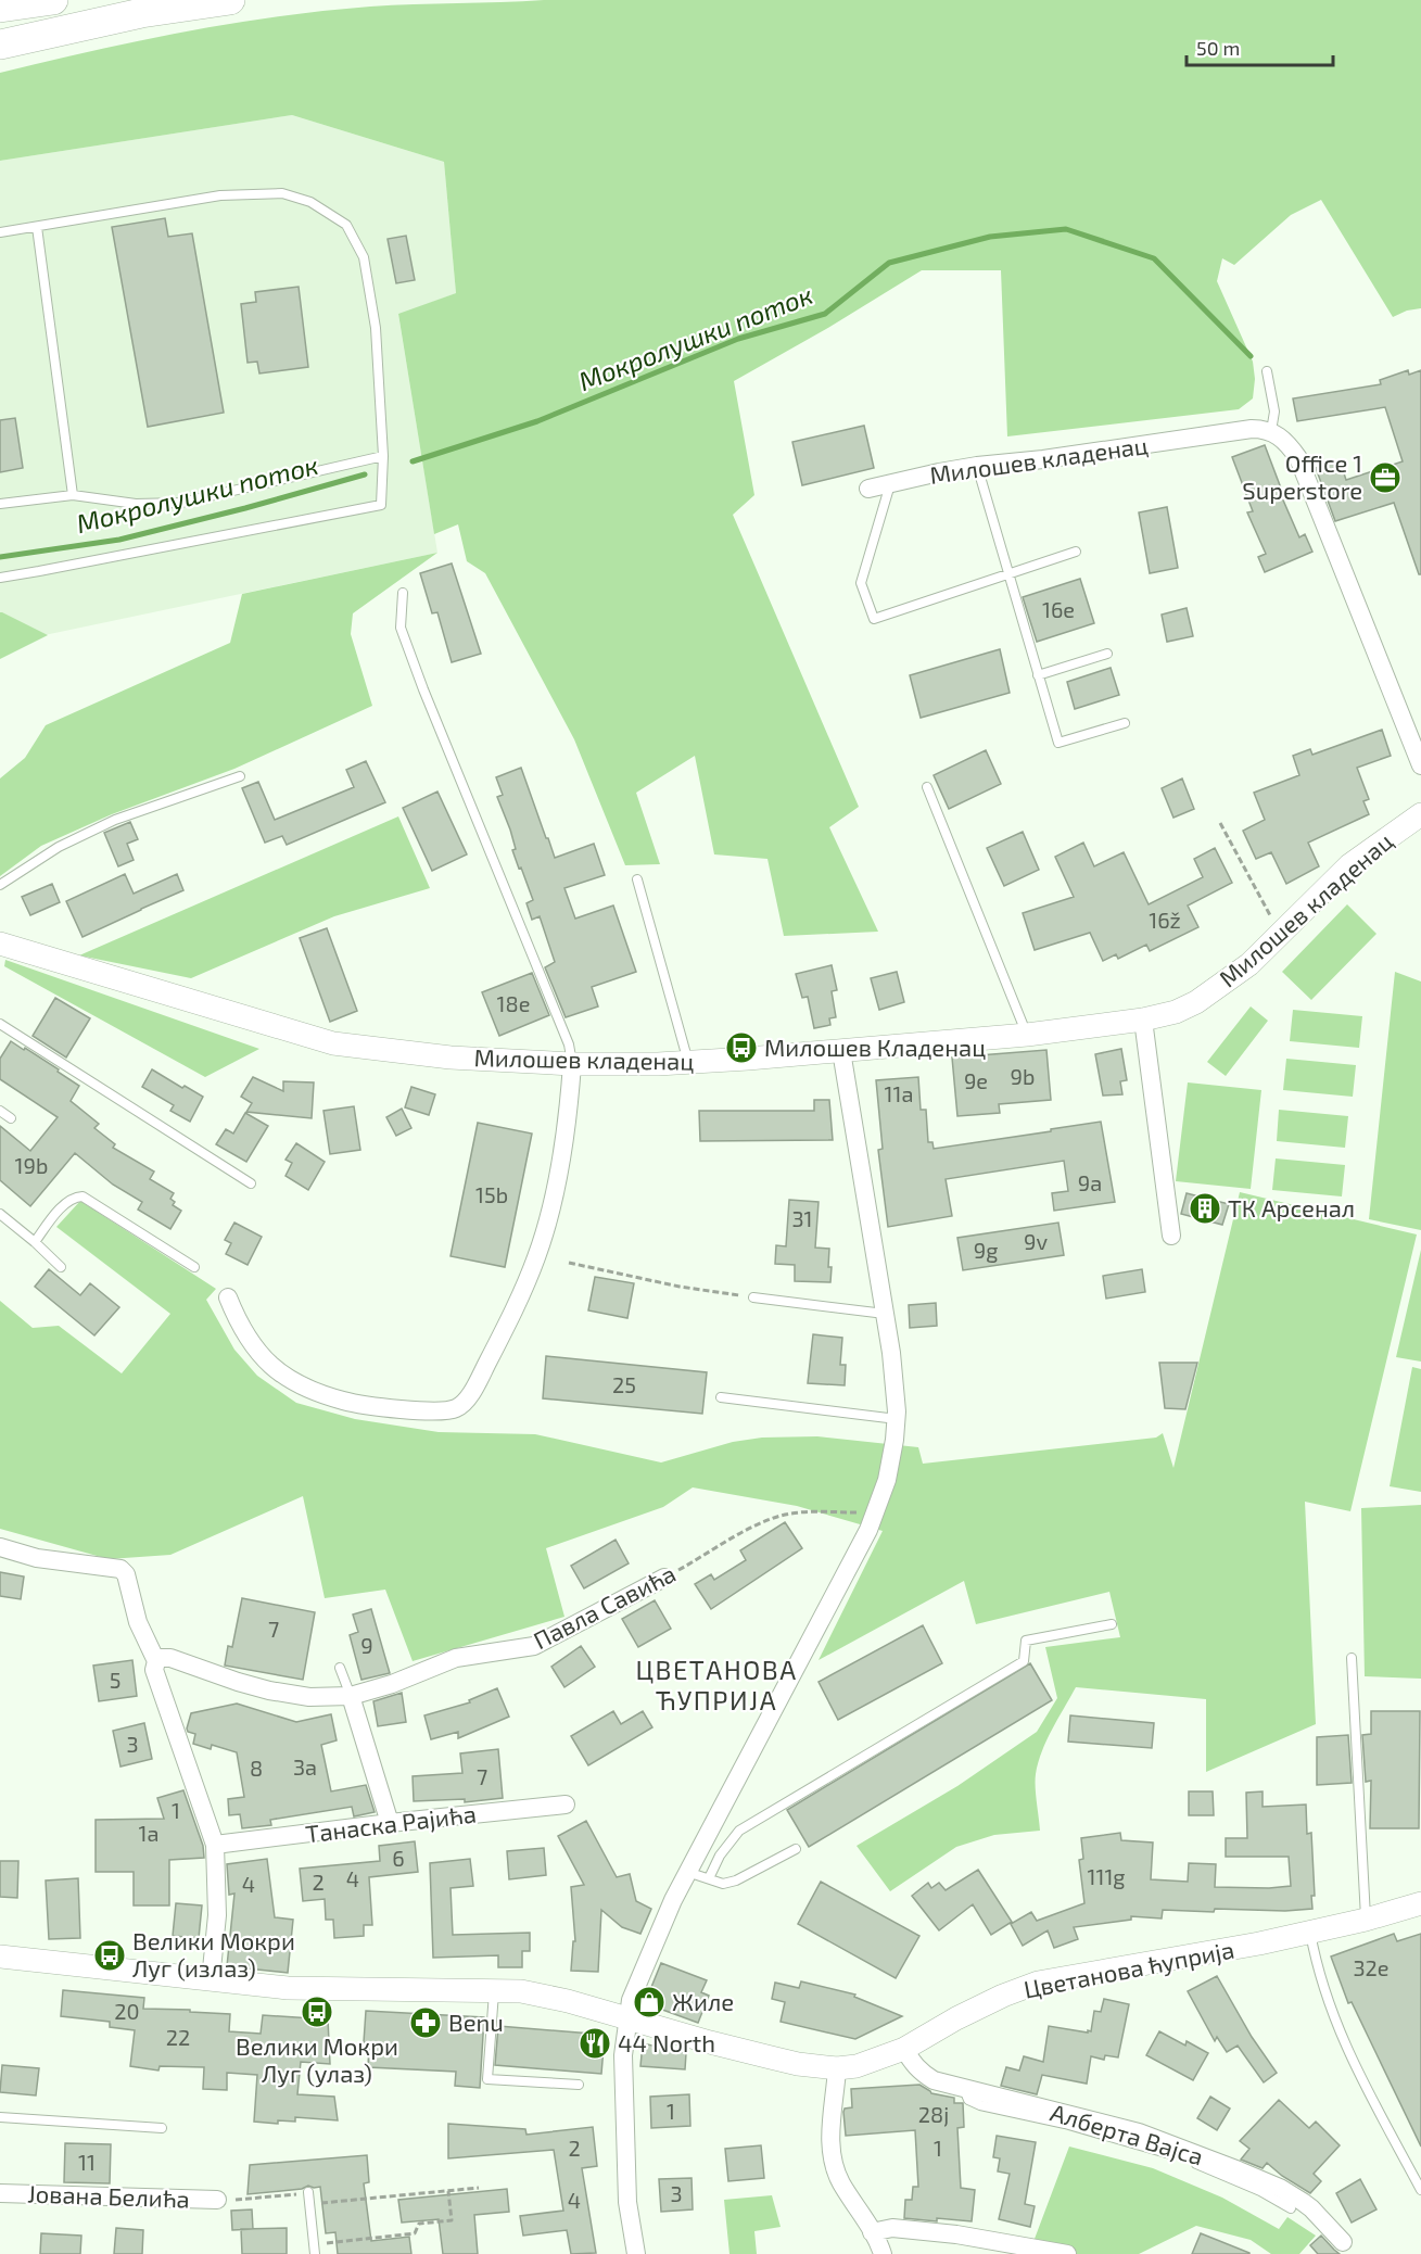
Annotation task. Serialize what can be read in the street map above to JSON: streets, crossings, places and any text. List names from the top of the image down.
{
  "streets": {
    "street": [
      "Милошев кладенац",
      "Павла Савића",
      "Танаска Рајића",
      "Цветанова ћуприја",
      "Алберта Вајса",
      "Јована Белића"
    ]
  },
  "crossings": [
    ["Цветанова ћуприја", "Алберта Вајса"]
  ],
  "districts": ["ЦВЕТАНОВА ЋУПРИЈА"],
  "water": ["Мокролушки поток"],
  "places": {
    "office": ["Office 1 Superstore"],
    "bus stop": ["Милошев Кладенац", "Велики Мокри Луг (излаз)", "Велики Мокри Луг (улаз)"],
    "building": ["ТК Арсенал"],
    "shop": ["Жиле"],
    "pharmacy": ["Benu"],
    "restaurant": ["44 North"]
  },
  "house_numbers": [
    "16e",
    "16ž",
    "18e",
    "9b",
    "9e",
    "11a",
    "19b",
    "9a",
    "15b",
    "31",
    "9v",
    "9g",
    "25",
    "7",
    "9",
    "5",
    "3",
    "3a",
    "8",
    "7",
    "1",
    "1a",
    "6",
    "111g",
    "4",
    "2",
    "4",
    "32e",
    "20",
    "22",
    "1",
    "28j",
    "2",
    "1",
    "11",
    "3",
    "4"
  ],
  "scale_bar": "50 m"
}
